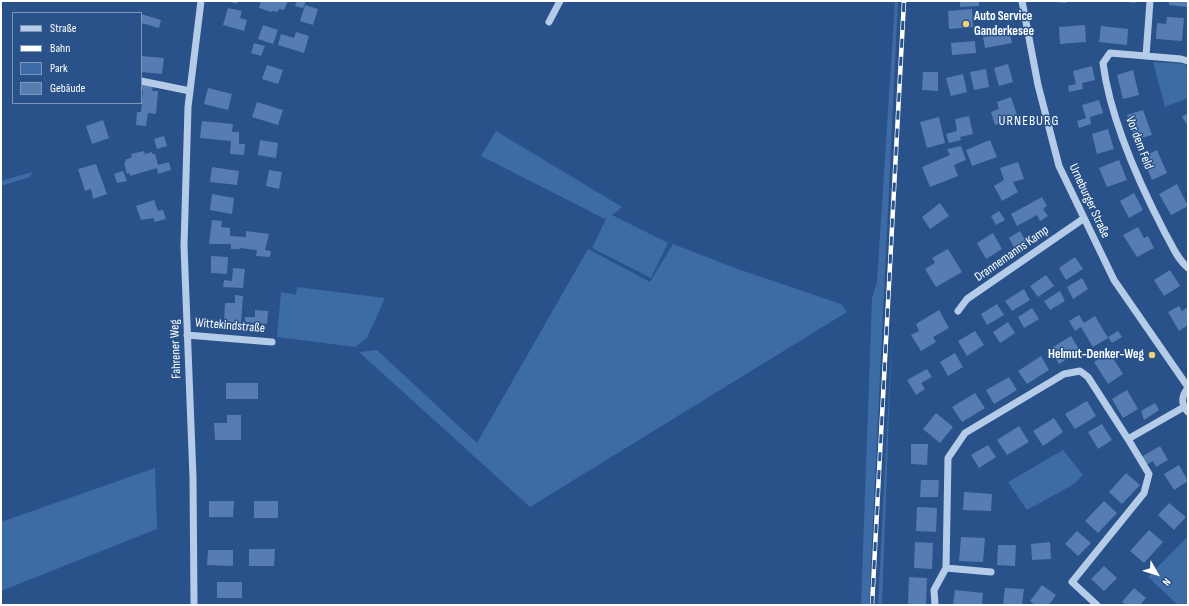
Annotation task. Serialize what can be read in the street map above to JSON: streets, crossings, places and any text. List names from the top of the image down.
{
  "streets": {
    "street": [
      "Vor dem Feld",
      "Urneburger Straße",
      "Drannemanns Kamp",
      "Wittekindstraße",
      "Fahrener Weg"
    ]
  },
  "crossings": [
    ["Urneburger Straße", "Drannemanns Kamp"],
    ["Wittekindstraße", "Fahrener Weg"]
  ],
  "districts": ["URNEBURG"],
  "places": ["Auto Service Ganderkesee", "Helmut-Denker-Weg"],
  "legend": [
    "Straße",
    "Bahn",
    "Park",
    "Gebäude"
  ],
  "north": "bottom right"
}
